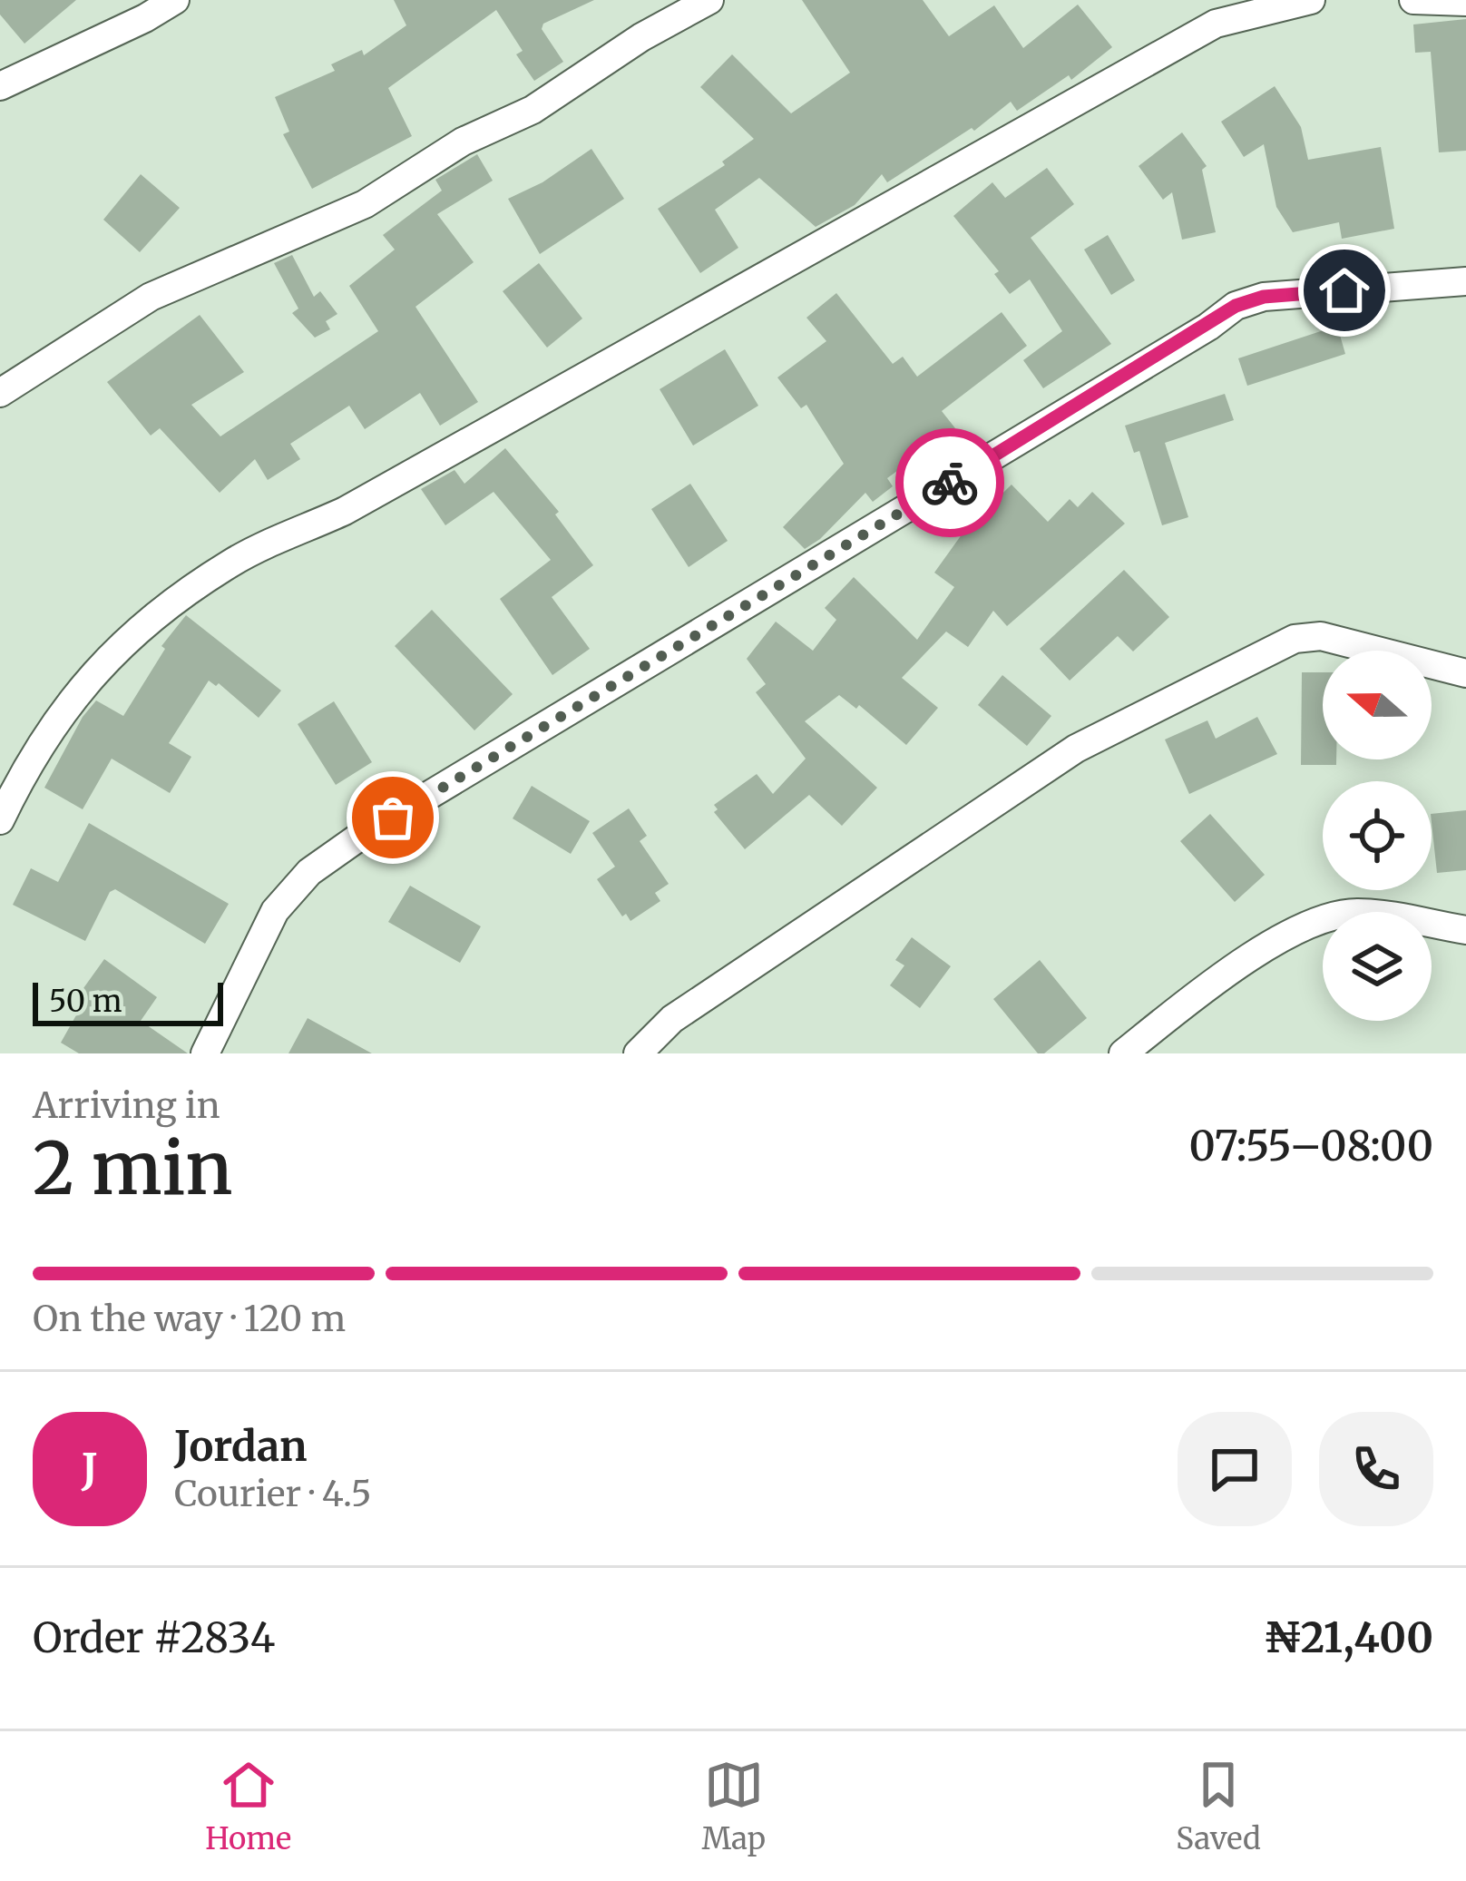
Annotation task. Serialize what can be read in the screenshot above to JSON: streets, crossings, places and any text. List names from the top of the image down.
{
  "scale_bar": "50 m",
  "north": "left",
  "page": {
    "scale": "50 m",
    "heading": ["2 min", "Arriving in", "07:55–08:00"],
    "panel": [
      "Jordan",
      "Courier · 4.5",
      "Order #2834",
      "₦21,400"
    ],
    "bar": "On the way · 120 m",
    "round": "J",
    "tabs": ["Home", "Map", "Saved"]
  }
}
